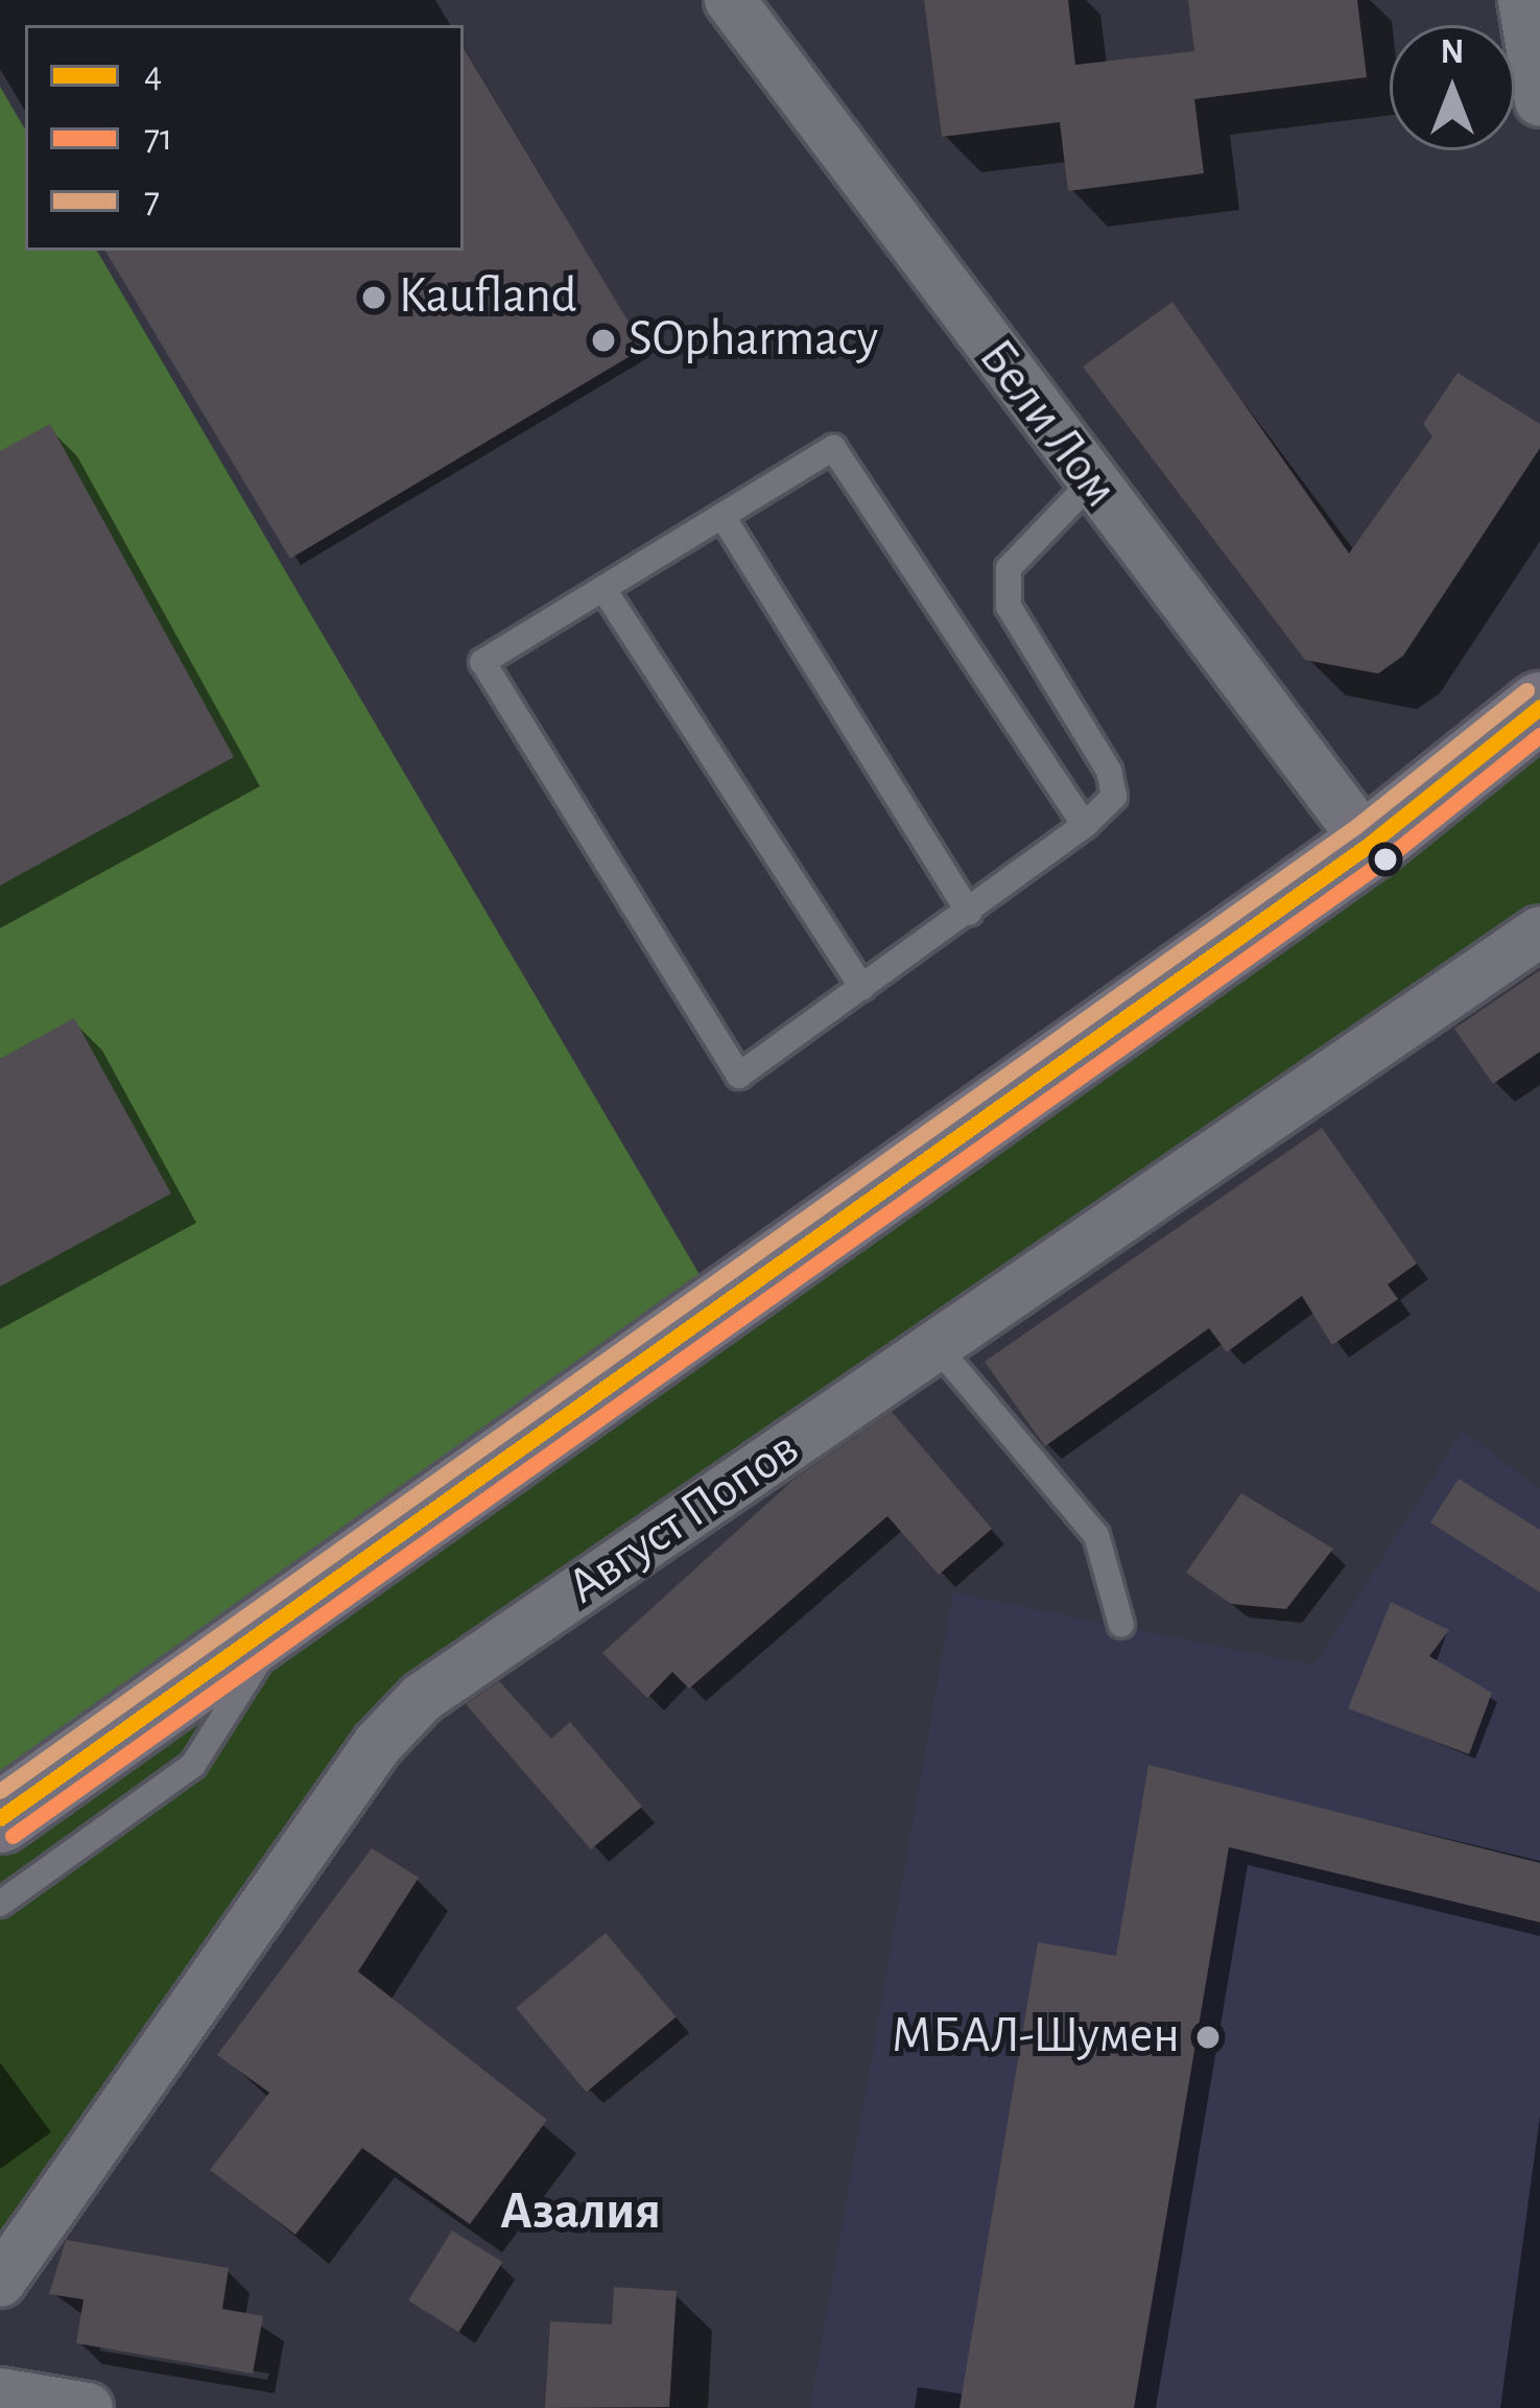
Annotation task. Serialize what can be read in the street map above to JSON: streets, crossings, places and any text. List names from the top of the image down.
{
  "streets": {
    "street": ["Бели Лом", "Август Попов"]
  },
  "districts": ["Азалия"],
  "places": ["Kaufland", "SOpharmacy", "МБАЛ-Шумен"],
  "lines": ["transit line 7", "transit line 4", "transit line 71"],
  "legend": ["4", "71", "7"],
  "north": "top"
}
